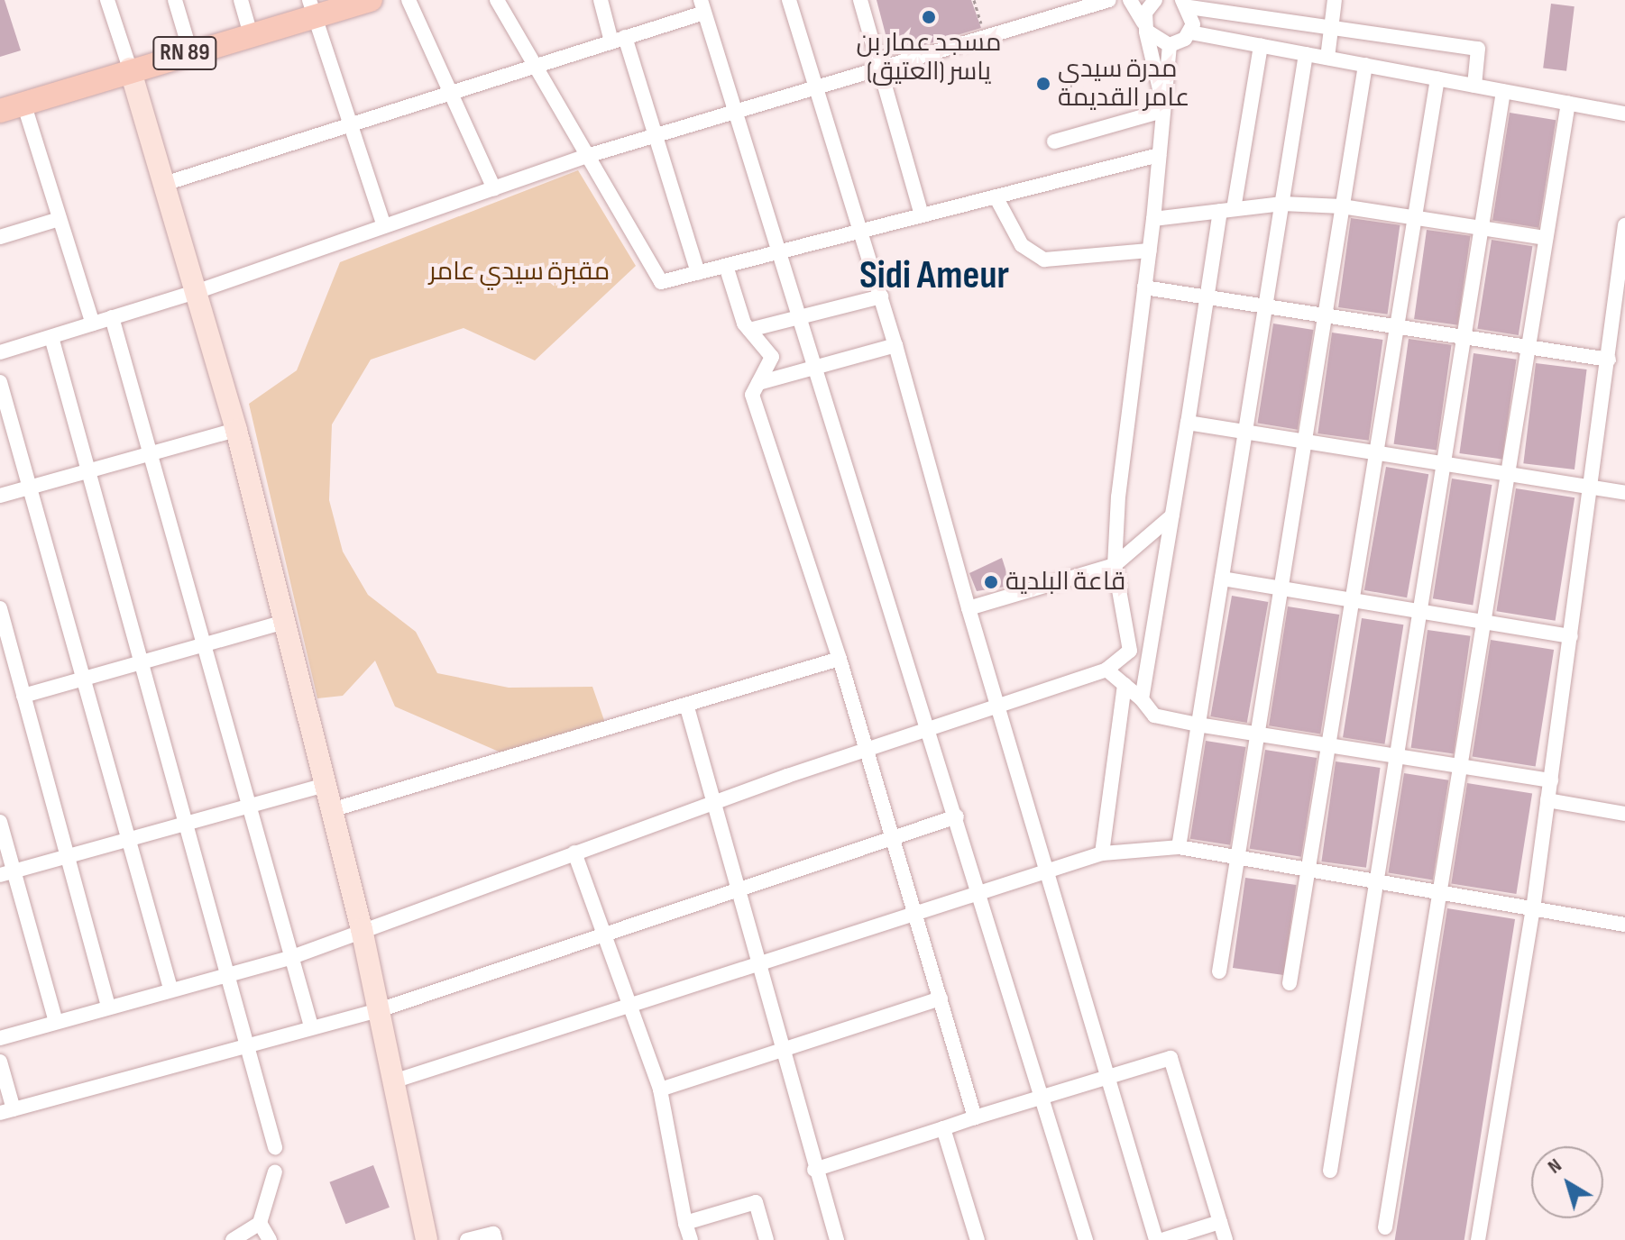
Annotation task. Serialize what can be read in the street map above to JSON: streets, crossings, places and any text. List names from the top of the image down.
{
  "streets": {
    "main road": ["RN 89"]
  },
  "districts": ["Sidi Ameur"],
  "parks": ["مقبرة سيدي عامر"],
  "places": ["مسجد عمار بن ياسر (العتيق)", "مدرة سيدي عامر القديمة", "قاعة البلدية"],
  "north": "top left"
}
